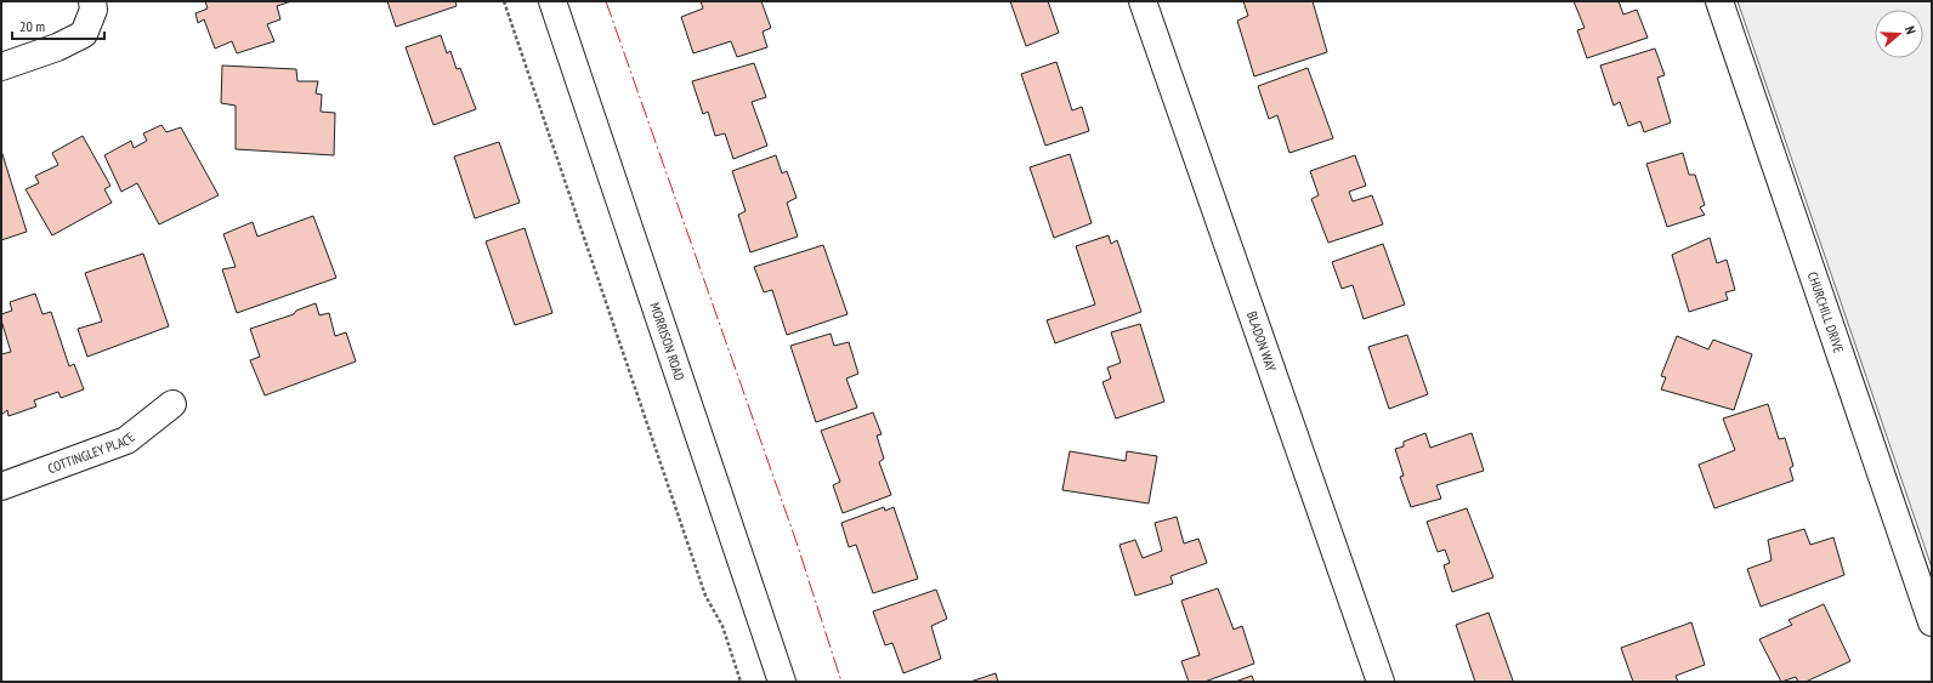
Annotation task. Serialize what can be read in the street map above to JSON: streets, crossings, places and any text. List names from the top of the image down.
{
  "streets": {
    "street": [
      "CHURCHILL DRIVE",
      "MORRISON ROAD",
      "BLADON WAY",
      "COTTINGLEY PLACE"
    ]
  },
  "scale_bar": "20 m",
  "north": "right"
}
